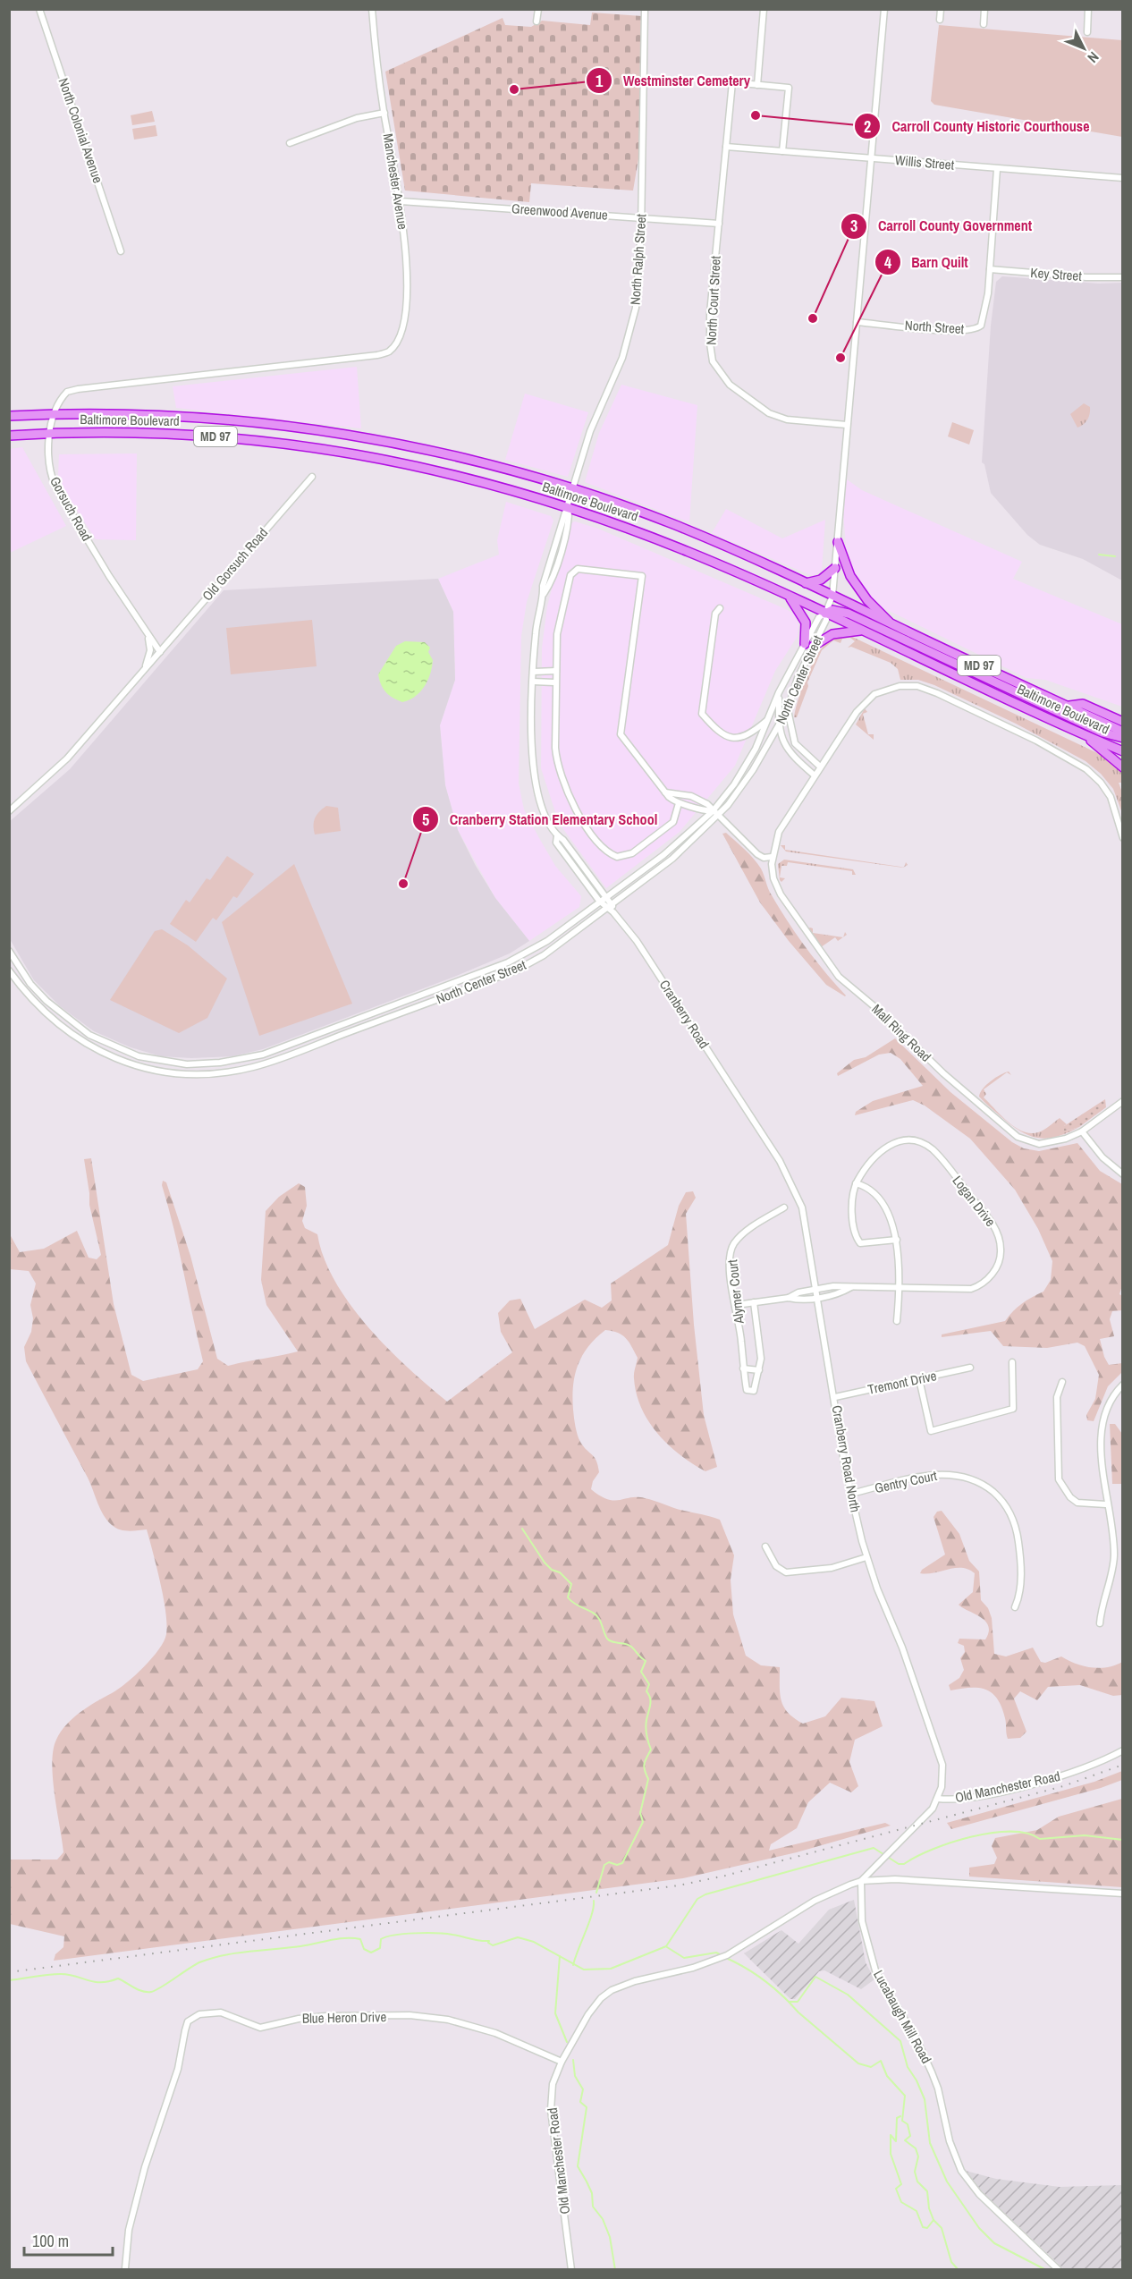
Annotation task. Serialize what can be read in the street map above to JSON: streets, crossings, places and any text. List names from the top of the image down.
{
  "streets": {
    "highway": ["Baltimore Boulevard", "MD 97"],
    "street": [
      "North Colonial Avenue",
      "Willis Street",
      "Manchester Avenue",
      "Greenwood Avenue",
      "North Ralph Street",
      "Key Street",
      "North Court Street",
      "North Street",
      "Gorsuch Road",
      "Old Gorsuch Road",
      "North Center Street",
      "Cranberry Road",
      "Mall Ring Road",
      "Logan Drive",
      "Alymer Court",
      "Tremont Drive",
      "Cranberry Road North",
      "Gentry Court",
      "Old Manchester Road",
      "Lucabaugh Mill Road",
      "Blue Heron Drive"
    ]
  },
  "crossings": [
    ["Willis Street", "North Court Street"],
    ["Willis Street", "North Street"],
    ["Willis Street", "North Center Street"],
    ["Manchester Avenue", "Greenwood Avenue"],
    ["Manchester Avenue", "Gorsuch Road"],
    ["Greenwood Avenue", "North Ralph Street"],
    ["Greenwood Avenue", "North Court Street"],
    ["North Ralph Street", "Baltimore Boulevard"],
    ["North Ralph Street", "Cranberry Road"],
    ["Key Street", "North Street"],
    ["North Court Street", "North Center Street"],
    ["North Street", "North Center Street"],
    ["Baltimore Boulevard", "Gorsuch Road"],
    ["Baltimore Boulevard", "North Center Street"],
    ["Baltimore Boulevard", "Cranberry Road"],
    ["Gorsuch Road", "Old Gorsuch Road"],
    ["North Center Street", "Cranberry Road"],
    ["Cranberry Road", "Cranberry Road North"],
    ["Logan Drive", "Alymer Court"],
    ["Logan Drive", "Cranberry Road North"],
    ["Tremont Drive", "Cranberry Road North"],
    ["Cranberry Road North", "Gentry Court"],
    ["Cranberry Road North", "Old Manchester Road"],
    ["Old Manchester Road", "Lucabaugh Mill Road"],
    ["Old Manchester Road", "Blue Heron Drive"]
  ],
  "places": [
    "Westminster Cemetery",
    "Carroll County Historic Courthouse",
    "Carroll County Government",
    "Barn Quilt",
    "Cranberry Station Elementary School"
  ],
  "scale_bar": "100 m",
  "north": "bottom right"
}
